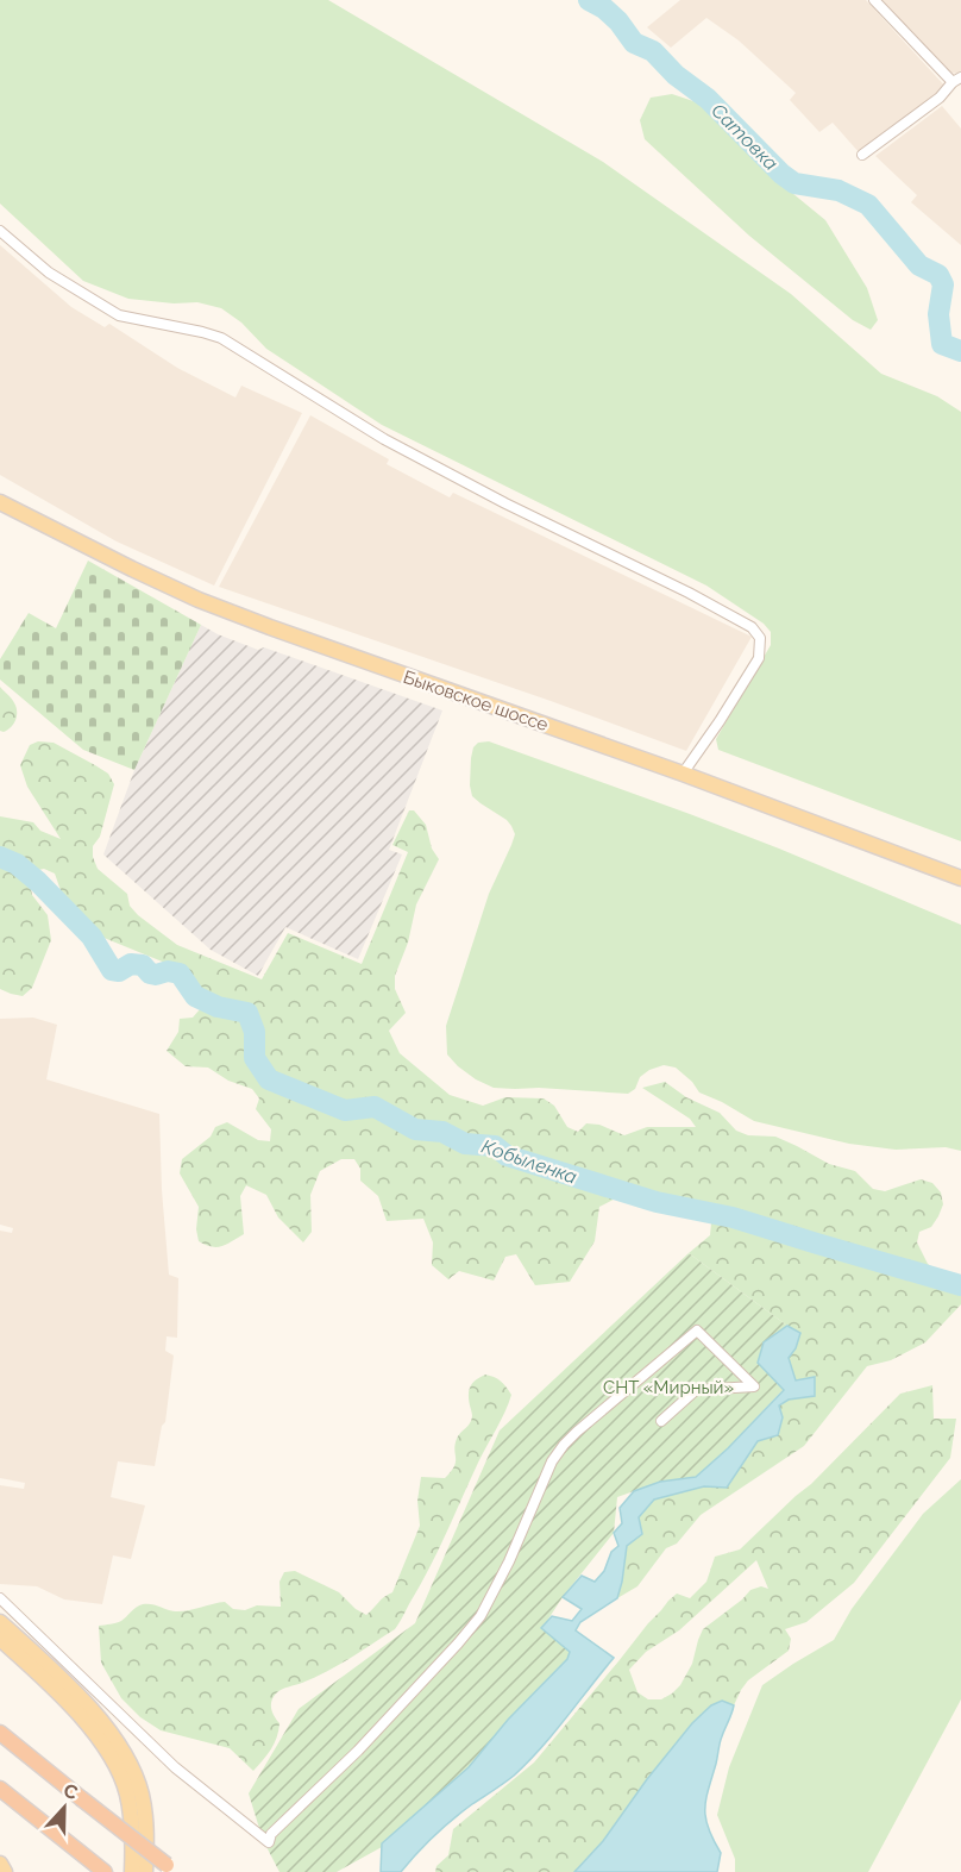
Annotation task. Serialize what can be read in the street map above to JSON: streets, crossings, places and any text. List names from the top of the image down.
{
  "streets": {
    "main road": ["Быковское шоссе"]
  },
  "water": ["Сатовка", "Кобыленка"],
  "parks": ["СНТ «Мирный»"],
  "north": "top"
}
